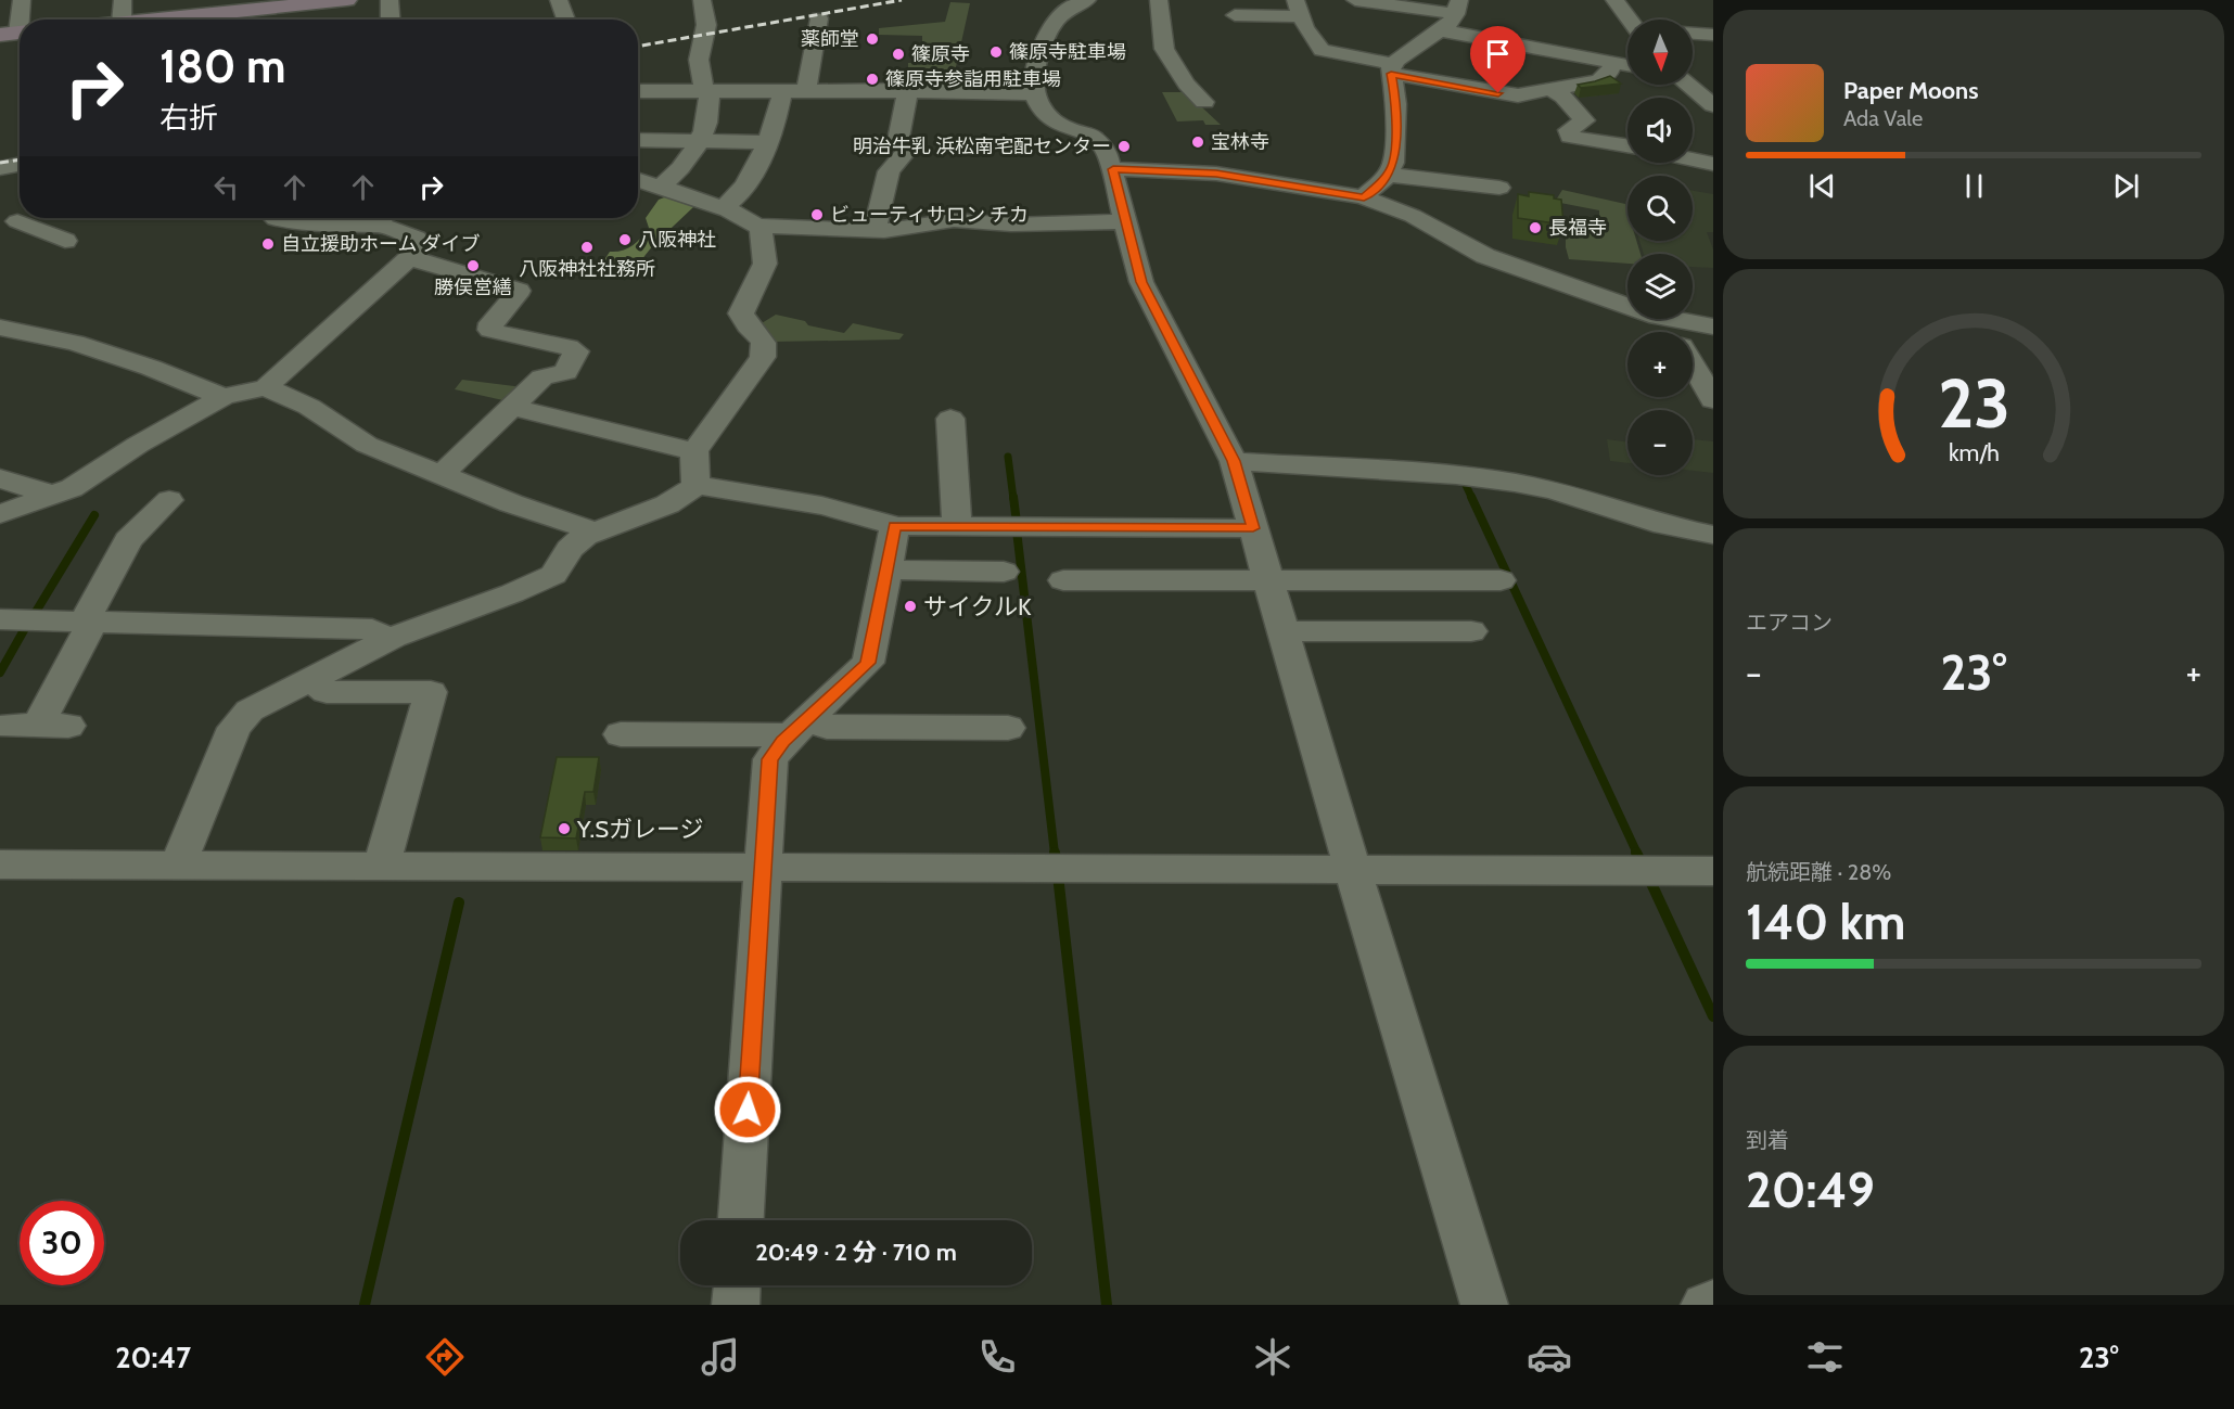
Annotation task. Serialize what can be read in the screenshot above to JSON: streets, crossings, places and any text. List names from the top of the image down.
{
  "places": [
    "薬師堂",
    "篠原寺駐車場",
    "篠原寺",
    "篠原寺参詣用駐車場",
    "宝林寺",
    "明治牛乳 浜松南宅配センター",
    "ビューティサロン チカ",
    "長福寺",
    "八阪神社",
    "自立援助ホーム ダイブ",
    "八阪神社社務所",
    "勝俣営繕",
    "サイクルK",
    "Y.Sガレージ"
  ],
  "north": "bottom",
  "page": {
    "map_buttons": ["+", "−"],
    "turn": ["180 m", "右折"],
    "song": ["Paper Moons", "Ada Vale"],
    "tile": [
      "エアコン",
      ["航続距離 · 28%", "140 km"],
      ["到着", "20:49"]
    ],
    "heat": ["−", "23°", "+"],
    "limit": "30",
    "trip": "20:49 · 2 分 · 710 m",
    "tabs": ["20:47", "23°"],
    "gauge": ["23", "km/h"]
  }
}
